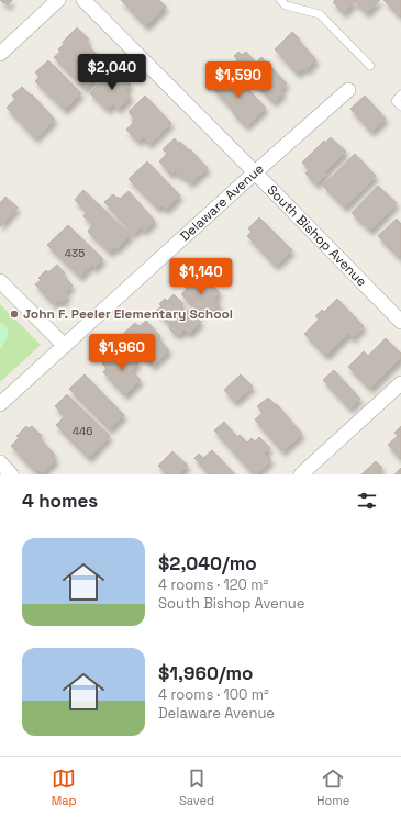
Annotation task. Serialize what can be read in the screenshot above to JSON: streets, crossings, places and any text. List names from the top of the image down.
{
  "streets": {
    "street": ["Delaware Avenue", "South Bishop Avenue"]
  },
  "crossings": [
    ["Delaware Avenue", "South Bishop Avenue"]
  ],
  "places": ["John F. Peeler Elementary School"],
  "house_numbers": ["435", "446"],
  "page": {
    "price": [
      "$2,040",
      "$1,590",
      "$1,140",
      "$1,960"
    ],
    "heading": "4 homes",
    "list": [
      {
        "name": "$2,040/mo",
        "note": "4 rooms · 120 m² · South Bishop Avenue"
      },
      {
        "name": "$1,960/mo",
        "note": "4 rooms · 100 m² · Delaware Avenue"
      }
    ],
    "tabs": ["Map", "Saved", "Home"]
  }
}
